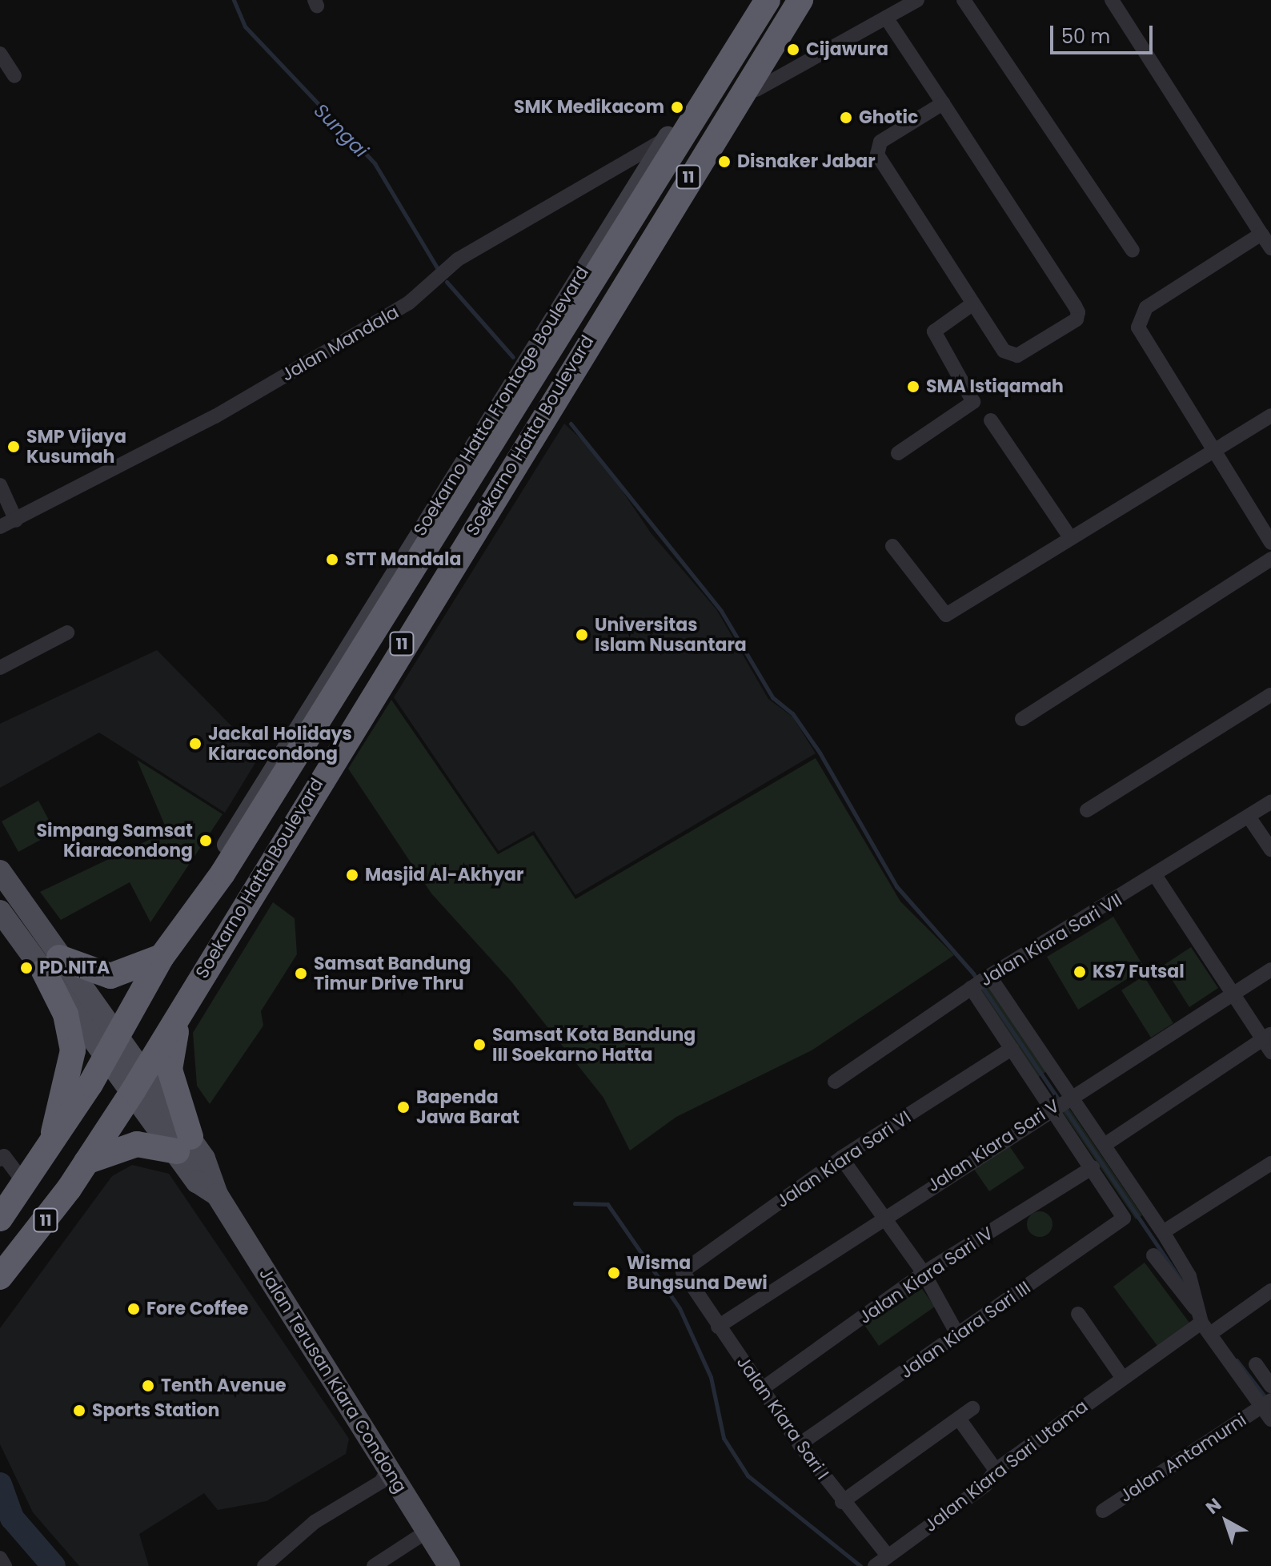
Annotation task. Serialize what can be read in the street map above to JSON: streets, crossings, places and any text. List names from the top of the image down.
{
  "streets": {
    "highway": ["11", "Soekarno Hatta Boulevard"],
    "main road": ["Soekarno Hatta Frontage Boulevard", "Jalan Terusan Kiara Condong"],
    "street": [
      "Jalan Mandala",
      "Jalan Kiara Sari VII",
      "Jalan Kiara Sari V",
      "Jalan Kiara Sari VI",
      "Jalan Kiara Sari IV",
      "Jalan Kiara Sari III",
      "Jalan Kiara Sari I",
      "Jalan Antamurni",
      "Jalan Kiara Sari Utama"
    ]
  },
  "crossings": [
    ["11", "Soekarno Hatta Boulevard"],
    ["11", "Jalan Terusan Kiara Condong"],
    ["Jalan Mandala", "Soekarno Hatta Frontage Boulevard"],
    ["Soekarno Hatta Frontage Boulevard", "Soekarno Hatta Boulevard"],
    ["Soekarno Hatta Boulevard", "Jalan Terusan Kiara Condong"],
    ["Jalan Kiara Sari V", "Jalan Kiara Sari I"],
    ["Jalan Kiara Sari VI", "Jalan Kiara Sari I"],
    ["Jalan Kiara Sari IV", "Jalan Kiara Sari III"],
    ["Jalan Kiara Sari IV", "Jalan Kiara Sari I"],
    ["Jalan Kiara Sari III", "Jalan Kiara Sari I"],
    ["Jalan Kiara Sari I", "Jalan Kiara Sari Utama"]
  ],
  "water": ["Sungai"],
  "places": [
    "Cijawura",
    "SMK Medikacom",
    "Ghotic",
    "Disnaker Jabar",
    "SMA Istiqamah",
    "SMP Vijaya Kusumah",
    "STT Mandala",
    "Universitas Islam Nusantara",
    "Jackal Holidays Kiaracondong",
    "Simpang Samsat Kiaracondong",
    "Masjid Al-Akhyar",
    "PD.NITA",
    "KS7 Futsal",
    "Samsat Bandung Timur Drive Thru",
    "Samsat Kota Bandung III Soekarno Hatta",
    "Bapenda Jawa Barat",
    "Wisma Bungsuna Dewi",
    "Fore Coffee",
    "Tenth Avenue",
    "Sports Station"
  ],
  "scale_bar": "50 m",
  "north": "top left"
}
